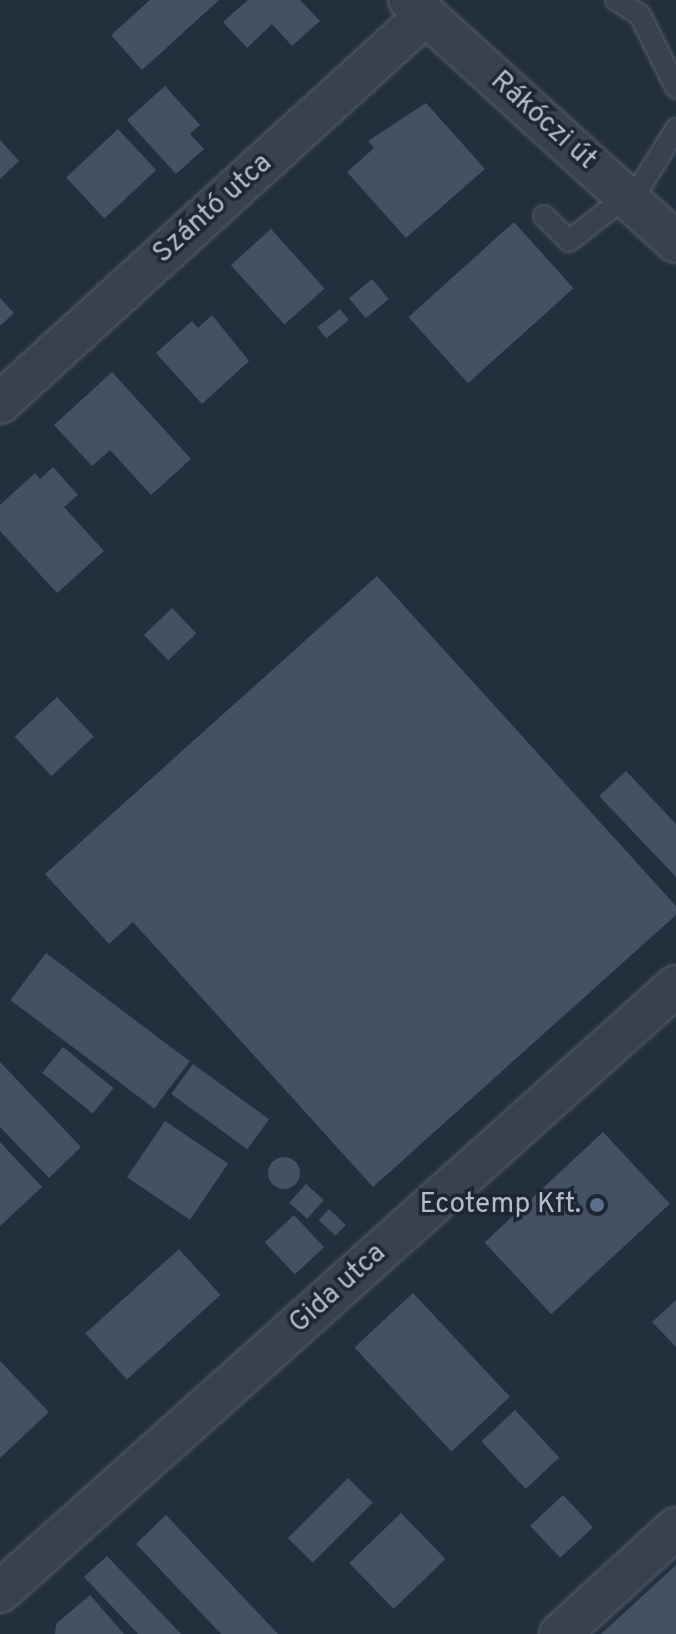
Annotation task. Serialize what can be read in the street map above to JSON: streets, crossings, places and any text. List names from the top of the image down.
{
  "streets": {
    "street": ["Rákóczi út", "Szántó utca", "Gida utca"]
  },
  "crossings": [
    ["Rákóczi út", "Szántó utca"]
  ],
  "places": ["Ecotemp Kft."]
}
